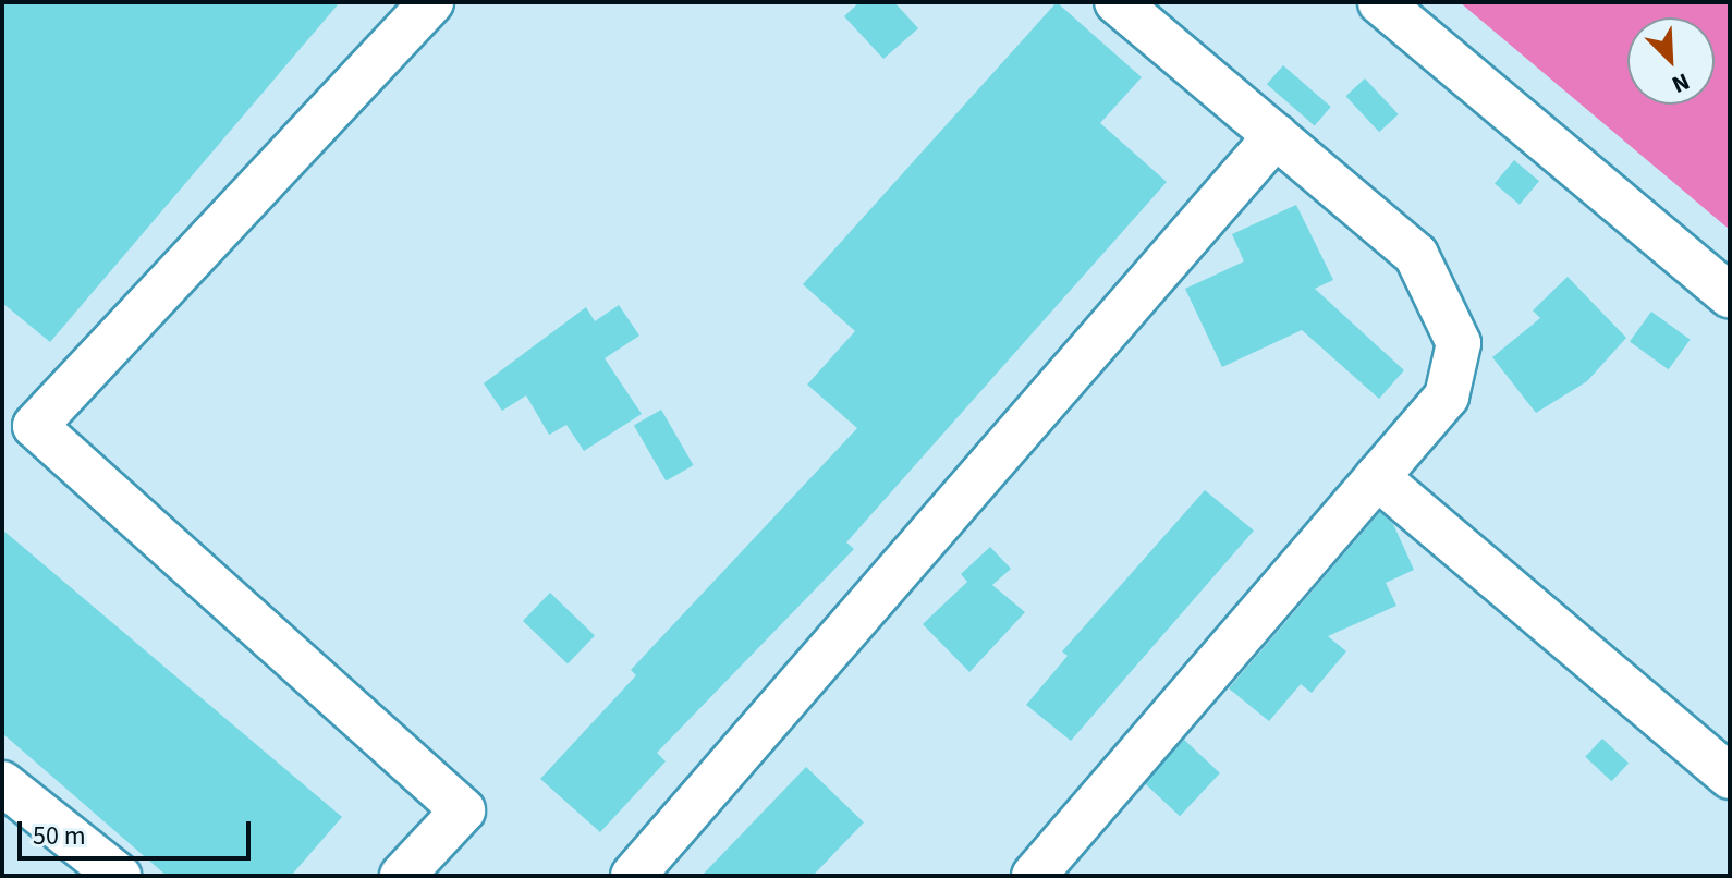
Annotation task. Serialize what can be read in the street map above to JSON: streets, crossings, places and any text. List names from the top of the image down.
{
  "scale_bar": "50 m",
  "north": "bottom right"
}
